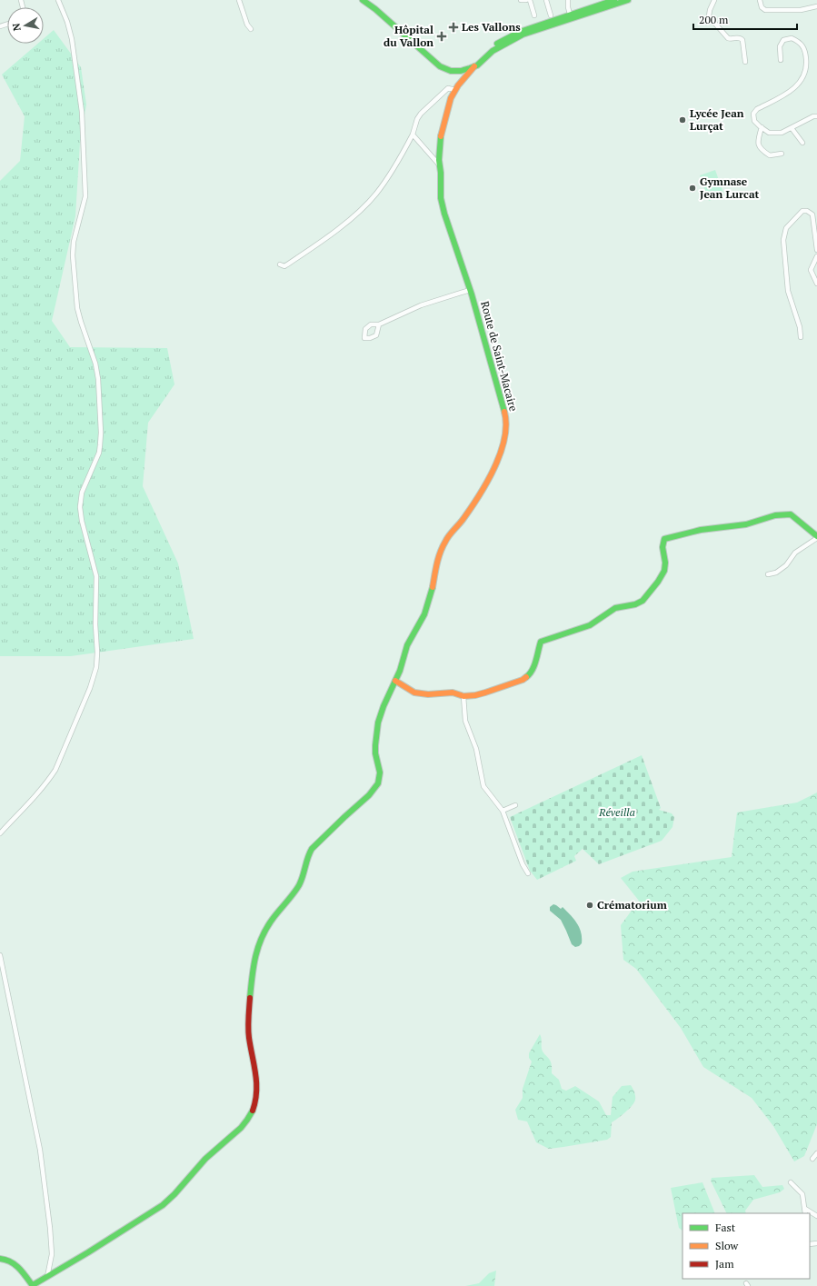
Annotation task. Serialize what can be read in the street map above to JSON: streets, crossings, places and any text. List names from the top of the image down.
{
  "streets": {
    "street": ["Route de Saint-Macaire"]
  },
  "parks": ["Réveilla"],
  "places": {
    "health": ["Les Vallons", "Hôpital du Vallon"],
    "other": ["Lycée Jean Lurçat", "Gymnase Jean Lurcat", "Crématorium"]
  },
  "legend": ["Fast", "Slow", "Jam"],
  "scale_bar": "200 m",
  "north": "left"
}
